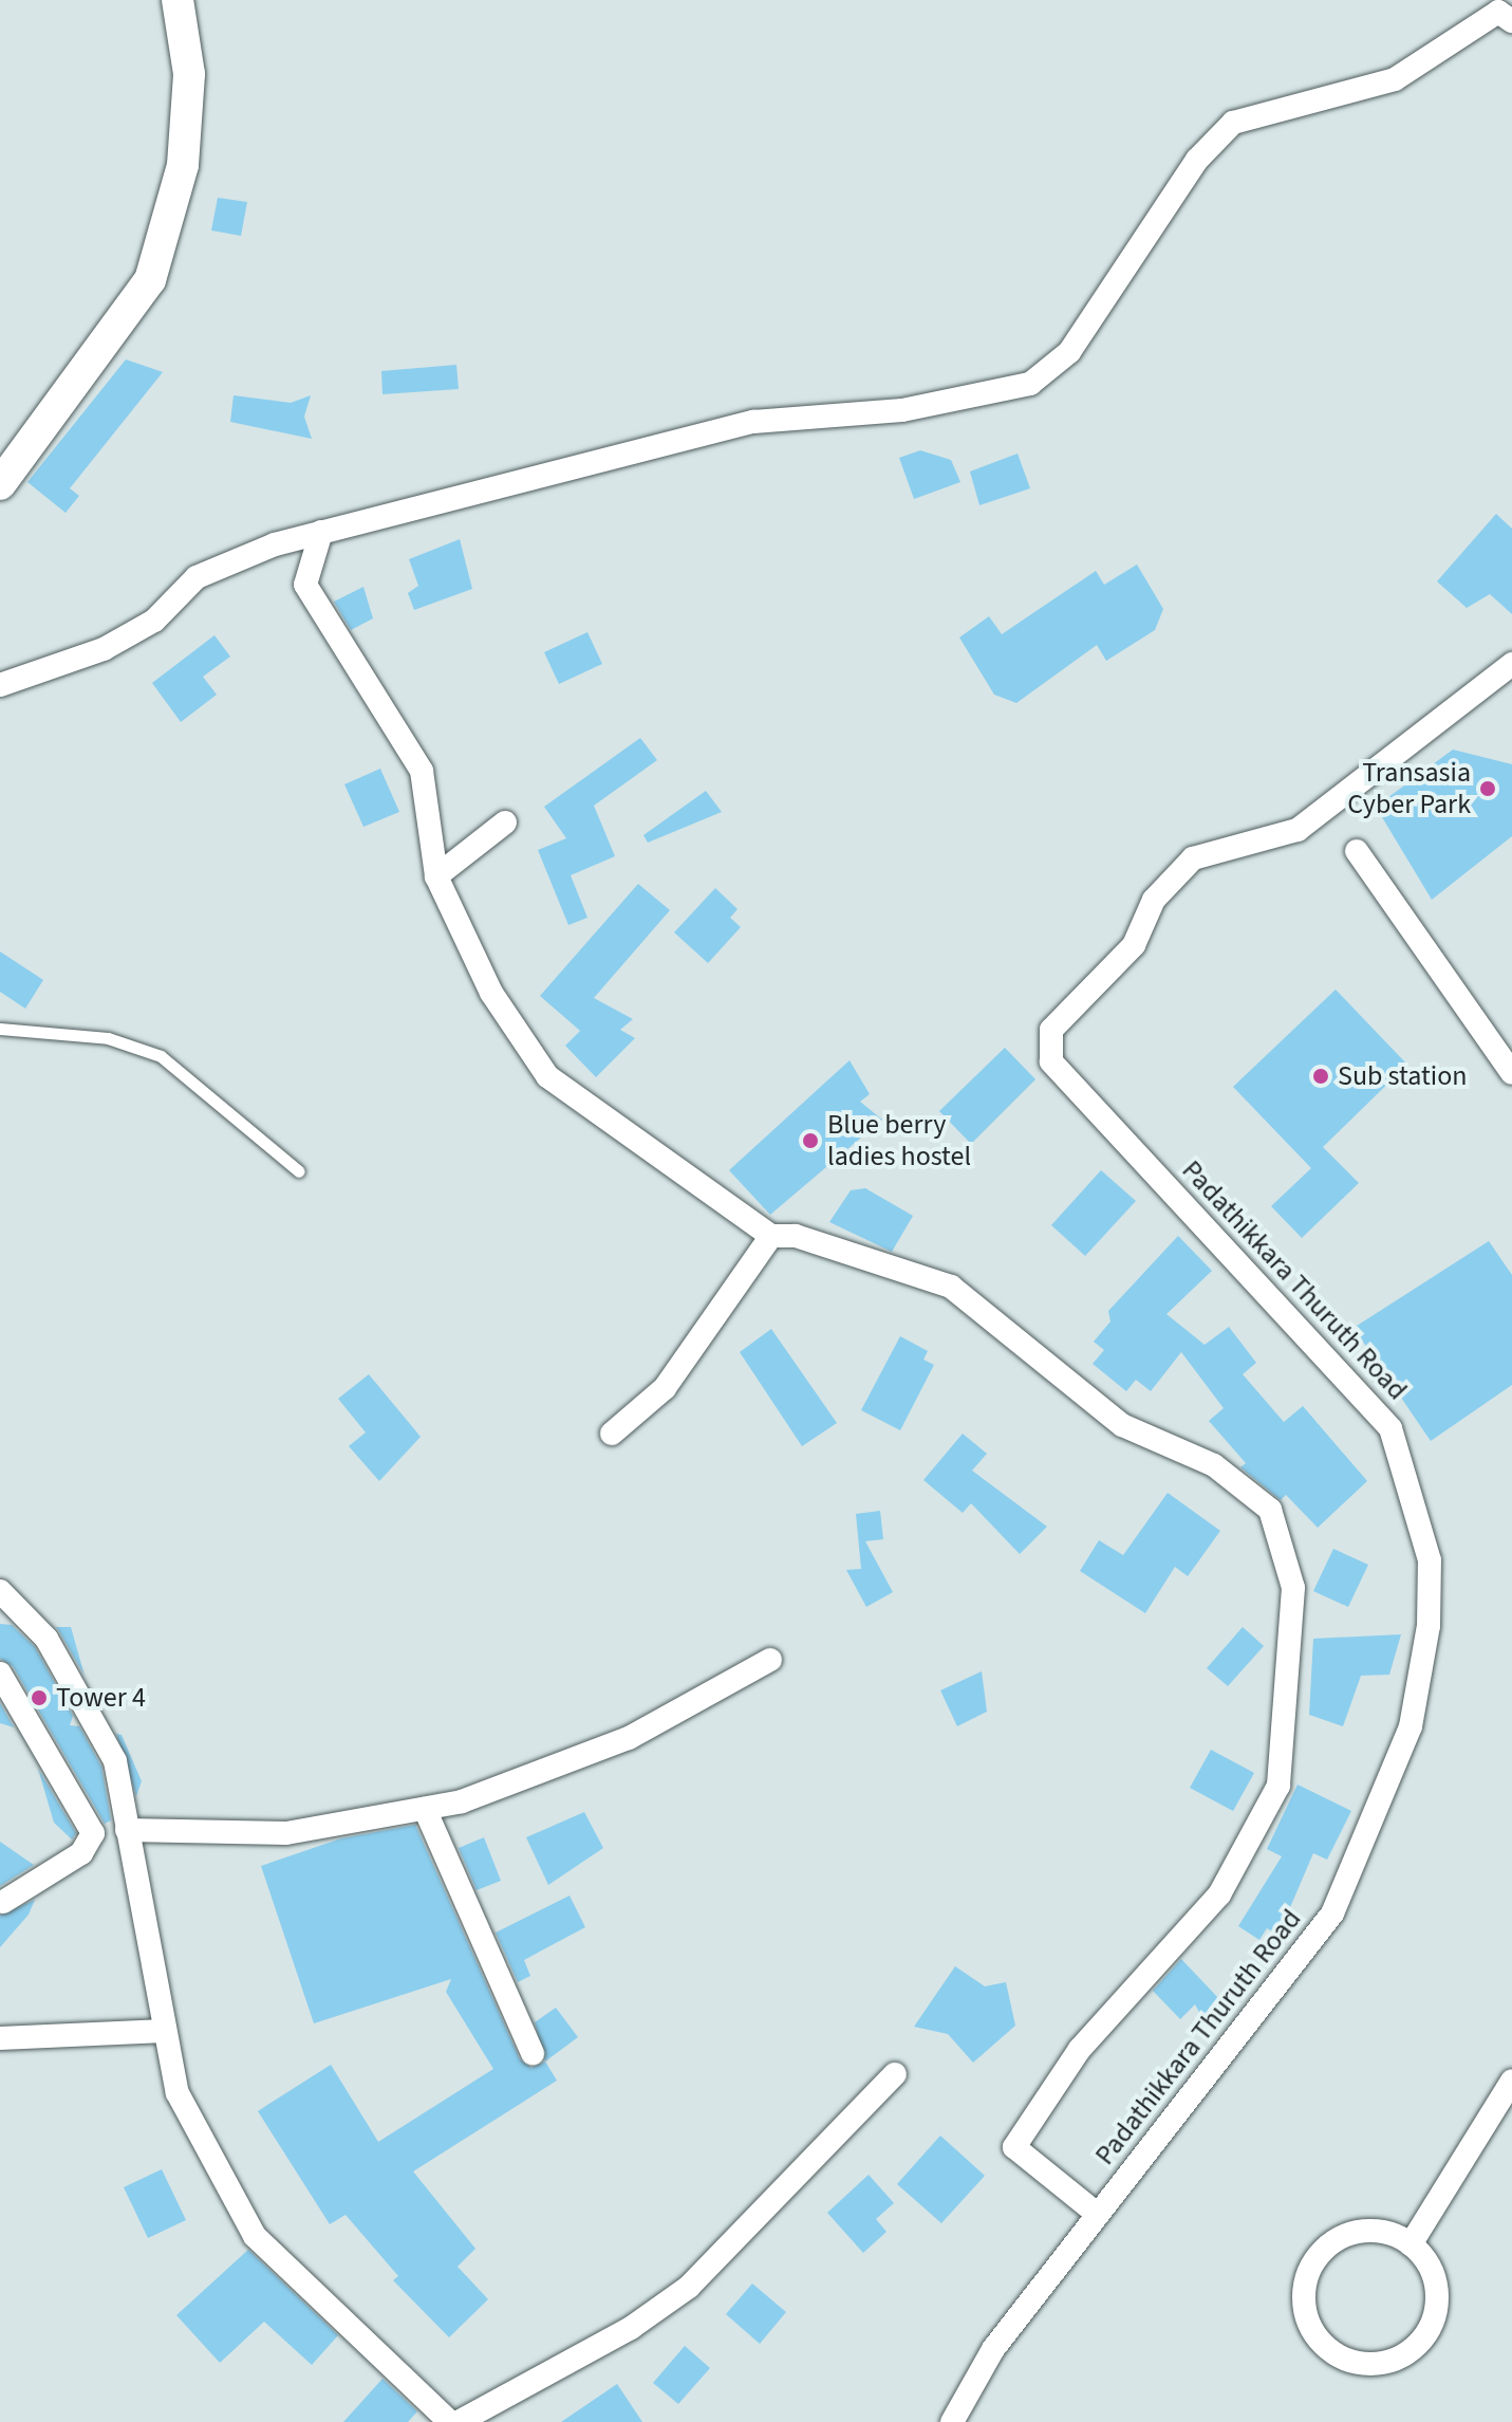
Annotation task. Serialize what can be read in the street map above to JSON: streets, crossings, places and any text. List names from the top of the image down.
{
  "streets": {
    "street": ["Padathikkara Thuruth Road"]
  },
  "places": [
    "Transasia Cyber Park",
    "Sub station",
    "Blue berry ladies hostel",
    "Tower 4"
  ]
}
